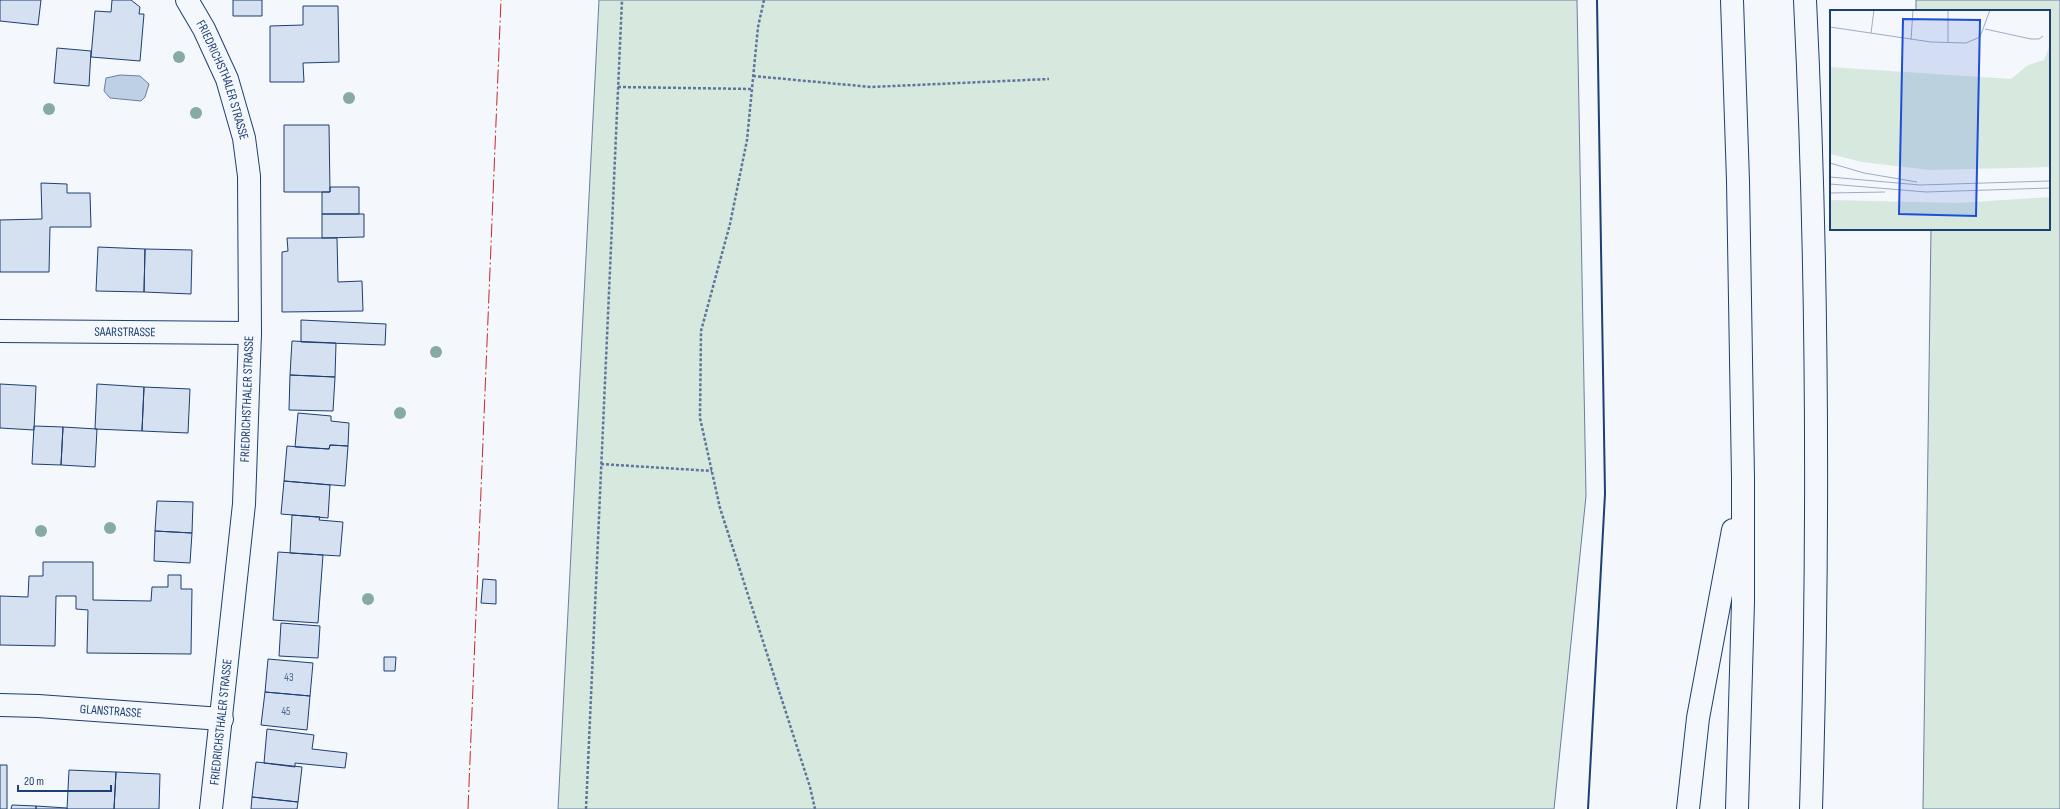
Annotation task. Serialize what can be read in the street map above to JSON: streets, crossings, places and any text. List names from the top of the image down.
{
  "streets": {
    "main road": ["FRIEDRICHSTHALER STRASSE", "SAARSTRASSE", "GLANSTRASSE"]
  },
  "crossings": [
    ["FRIEDRICHSTHALER STRASSE", "SAARSTRASSE"],
    ["FRIEDRICHSTHALER STRASSE", "GLANSTRASSE"]
  ],
  "house_numbers": ["43", "45"],
  "scale_bar": "20 m"
}
